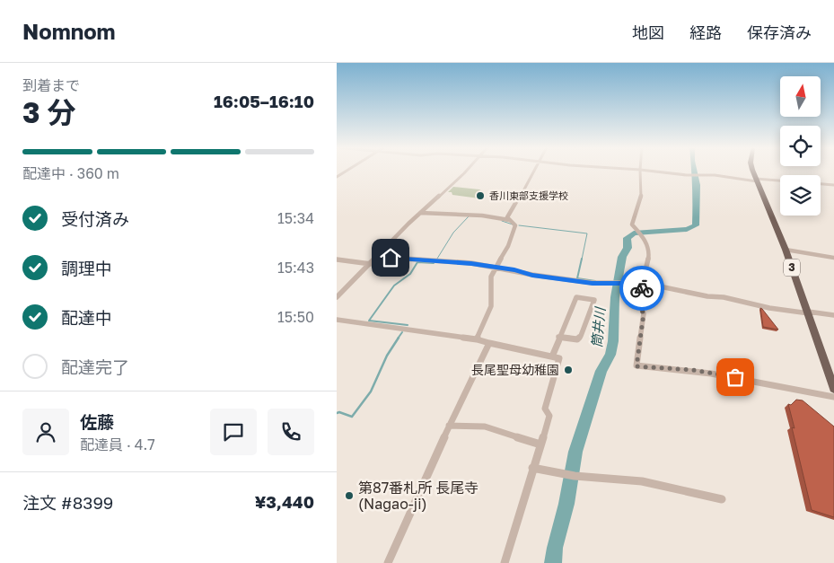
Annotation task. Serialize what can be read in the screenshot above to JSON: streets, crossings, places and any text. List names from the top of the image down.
{
  "streets": {
    "main road": ["3"]
  },
  "water": ["筒井川"],
  "places": ["香川東部支援学校", "長尾聖母幼稚園", "第87番札所 長尾寺 (Nagao-ji)"],
  "north": "top",
  "page": {
    "header": "Nomnom",
    "nav": ["地図", "経路", "保存済み"],
    "heading": ["3 分", "到着まで", "16:05–16:10"],
    "panel": [
      "佐藤",
      "配達員 · 4.7",
      "注文 #8399",
      "¥3,440"
    ],
    "bar": "配達中 · 360 m",
    "list": [
      ["受付済み", "15:34"],
      ["調理中", "15:43"],
      ["配達中", "15:50"],
      "配達完了"
    ]
  }
}
